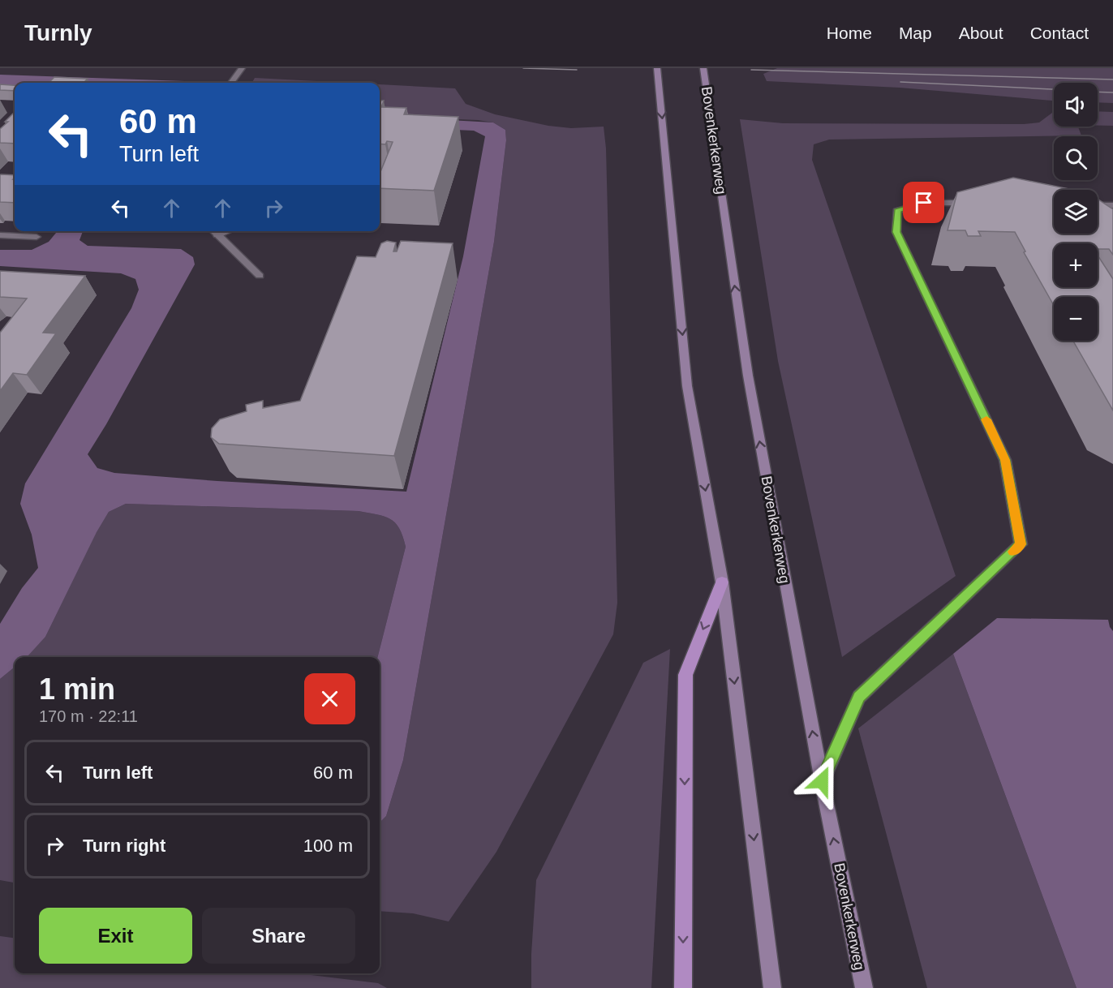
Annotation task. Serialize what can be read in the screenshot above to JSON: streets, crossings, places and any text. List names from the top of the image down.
{
  "streets": {
    "main road": ["Bovenkerkerweg"]
  },
  "page": {
    "header": "Turnly",
    "nav": [
      "Home",
      "Map",
      "About",
      "Contact"
    ],
    "map_buttons": ["+", "−"],
    "turn": ["60 m", "Turn left"],
    "heading": ["1 min", "170 m · 22:11"],
    "list": [
      {
        "name": "Turn left",
        "value": "60 m"
      },
      {
        "name": "Turn right",
        "value": "100 m"
      }
    ],
    "buttons": ["Exit", "Share"]
  }
}
